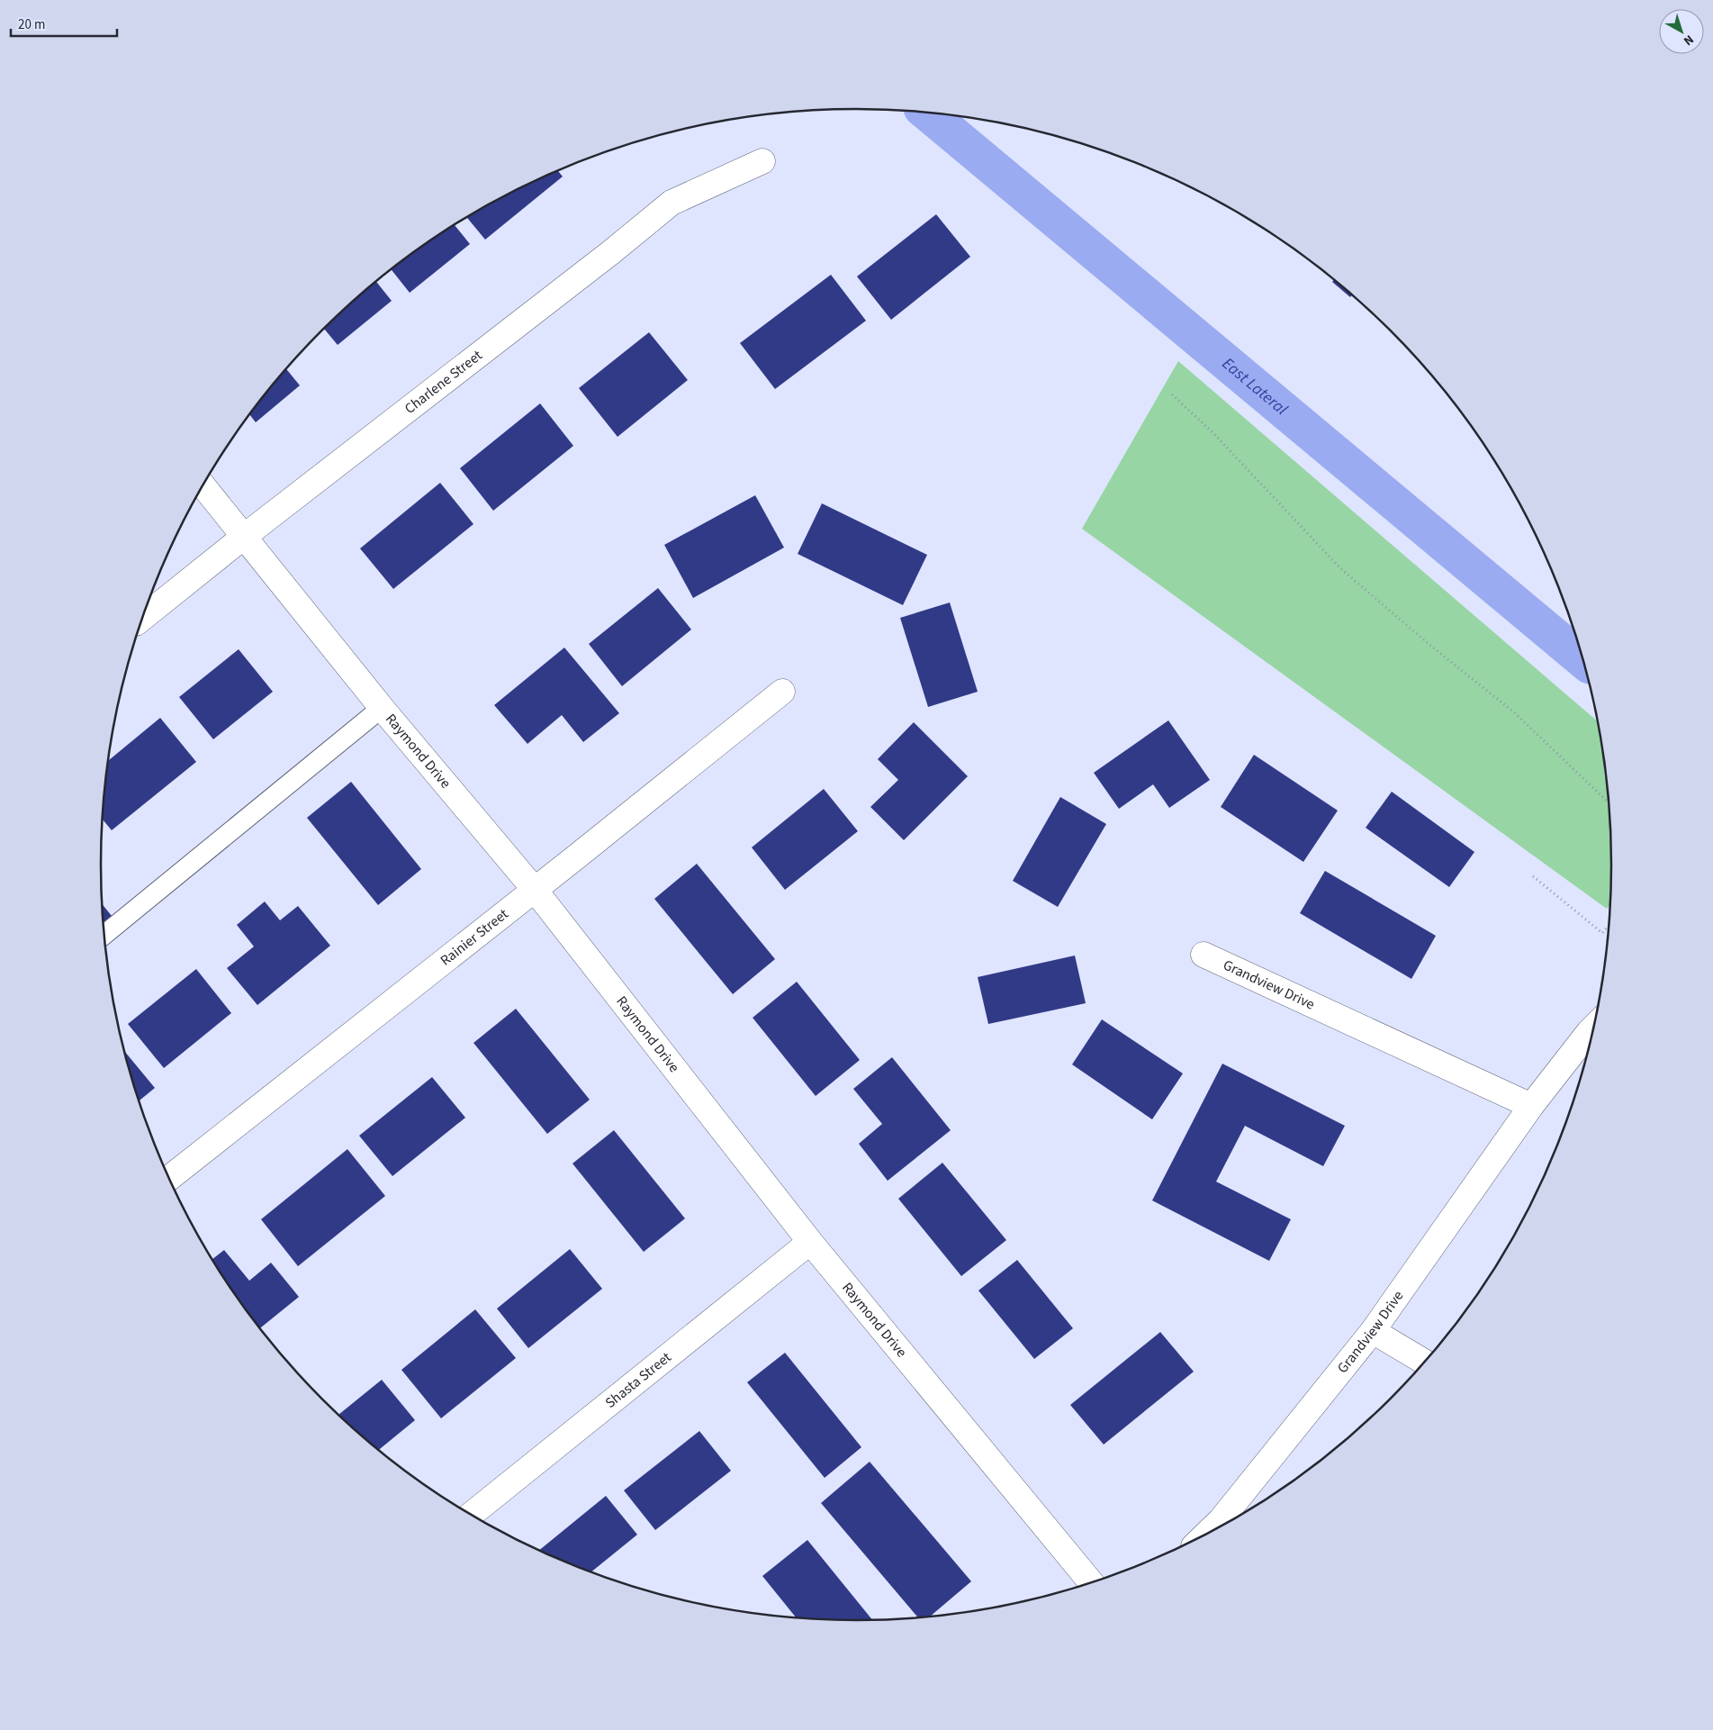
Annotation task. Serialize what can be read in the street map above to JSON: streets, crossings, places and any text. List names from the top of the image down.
{
  "streets": {
    "street": [
      "Charlene Street",
      "Raymond Drive",
      "Rainier Street",
      "Grandview Drive",
      "Shasta Street"
    ]
  },
  "crossings": [
    ["Charlene Street", "Raymond Drive"],
    ["Raymond Drive", "Rainier Street"],
    ["Raymond Drive", "Shasta Street"]
  ],
  "water": ["East Lateral"],
  "scale_bar": "20 m",
  "north": "bottom right"
}
